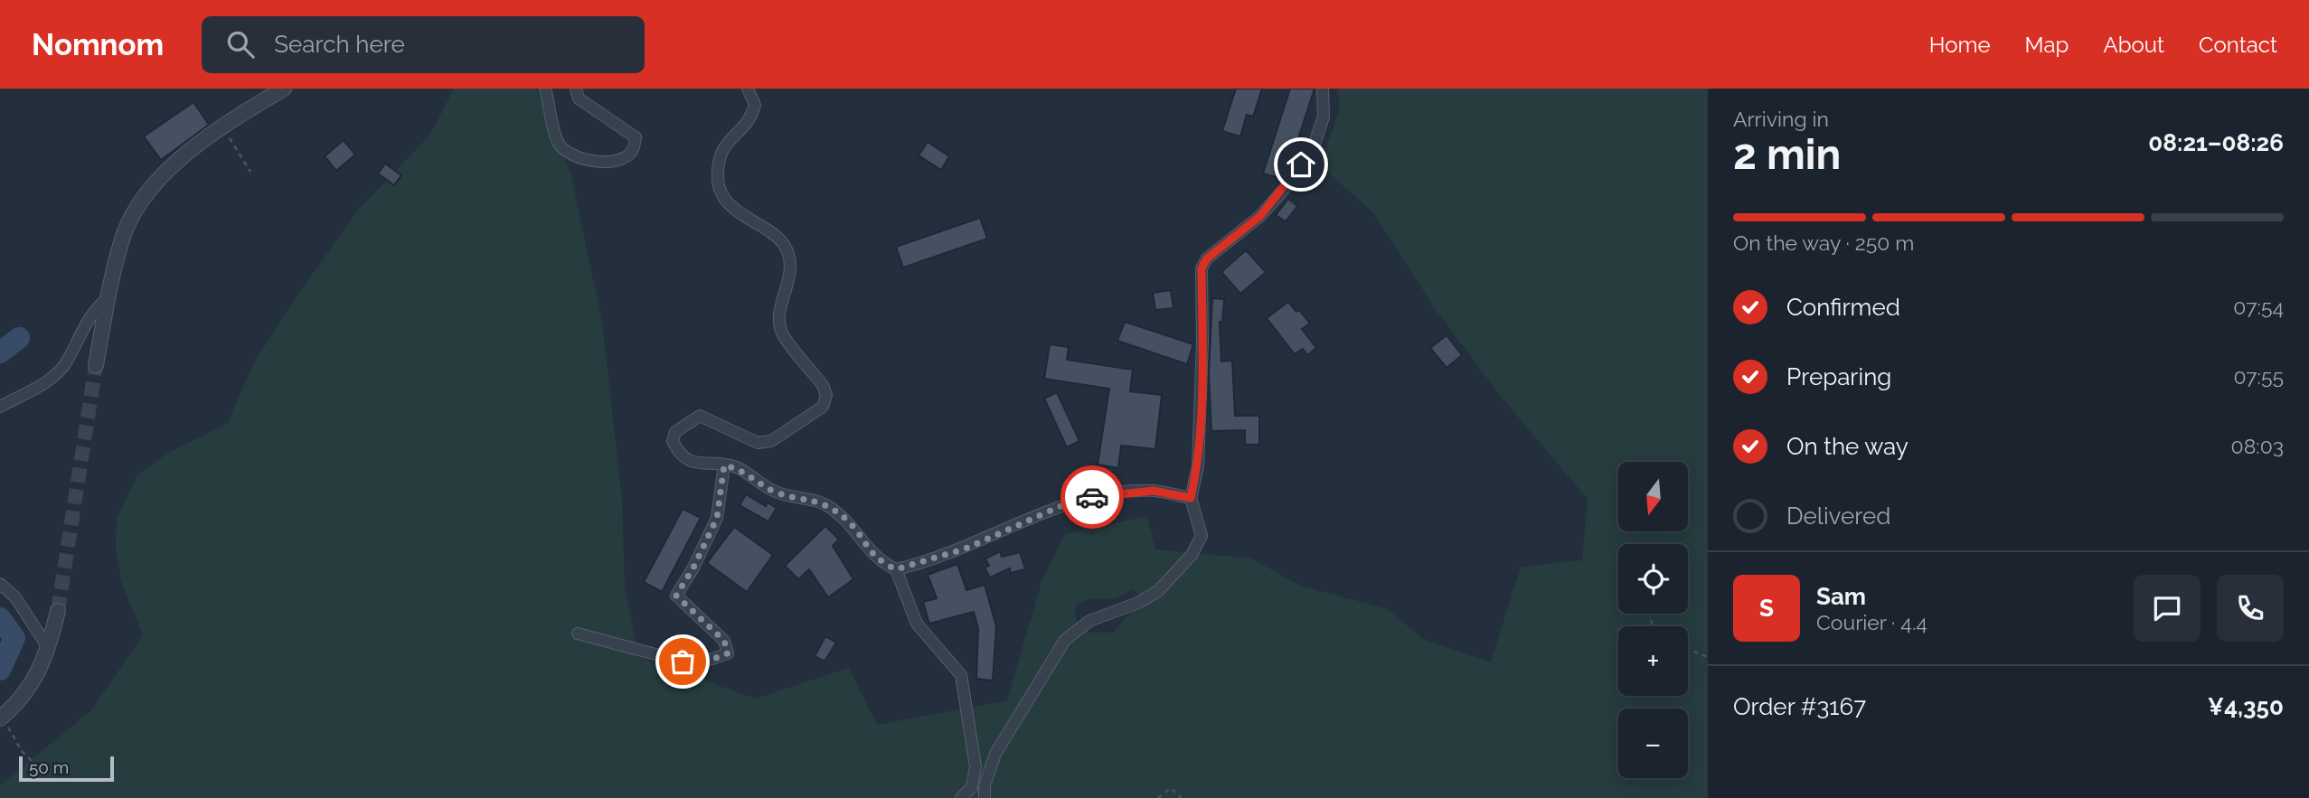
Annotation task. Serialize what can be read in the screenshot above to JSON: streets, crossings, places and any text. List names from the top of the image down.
{
  "scale_bar": "50 m",
  "north": "bottom",
  "page": {
    "header": "Nomnom",
    "search": "Search here",
    "nav": [
      "Home",
      "Map",
      "About",
      "Contact"
    ],
    "heading": ["2 min", "Arriving in", "08:21–08:26"],
    "panel": [
      "Sam",
      "Courier · 4.4",
      "Order #3167",
      "¥4,350"
    ],
    "bar": "On the way · 250 m",
    "list": [
      ["Confirmed", "07:54"],
      ["Preparing", "07:55"],
      ["On the way", "08:03"],
      "Delivered"
    ],
    "map_buttons": ["+", "−"],
    "round": "S",
    "scale": "50 m"
  }
}
